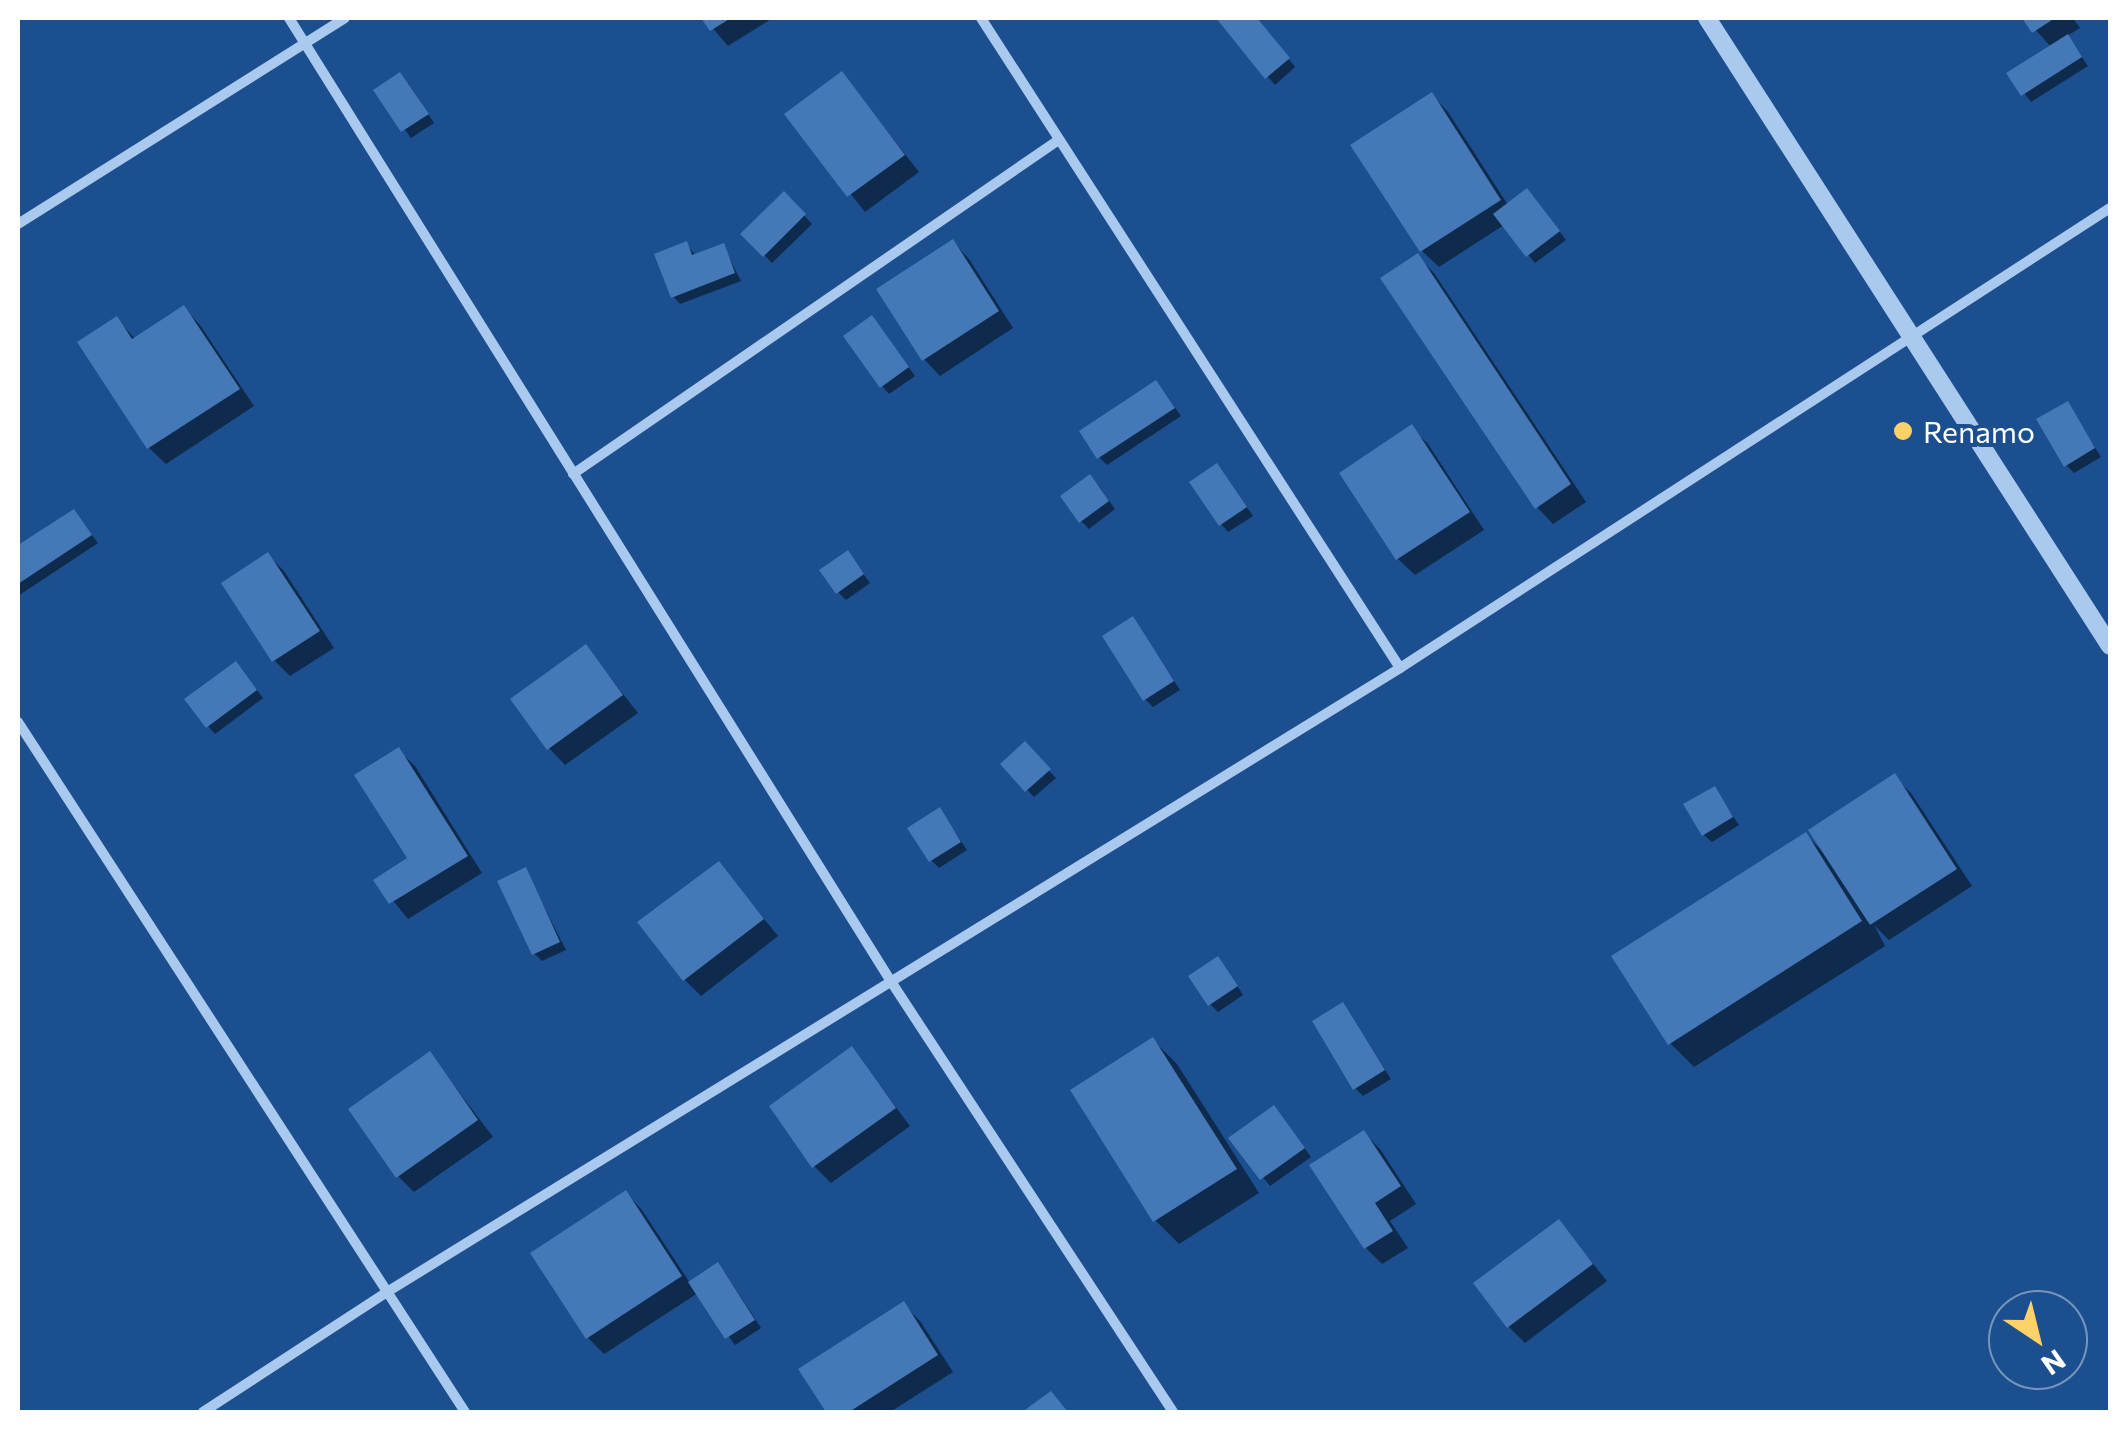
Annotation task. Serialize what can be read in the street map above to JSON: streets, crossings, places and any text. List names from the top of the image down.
{
  "places": ["Renamo"],
  "north": "bottom right"
}
